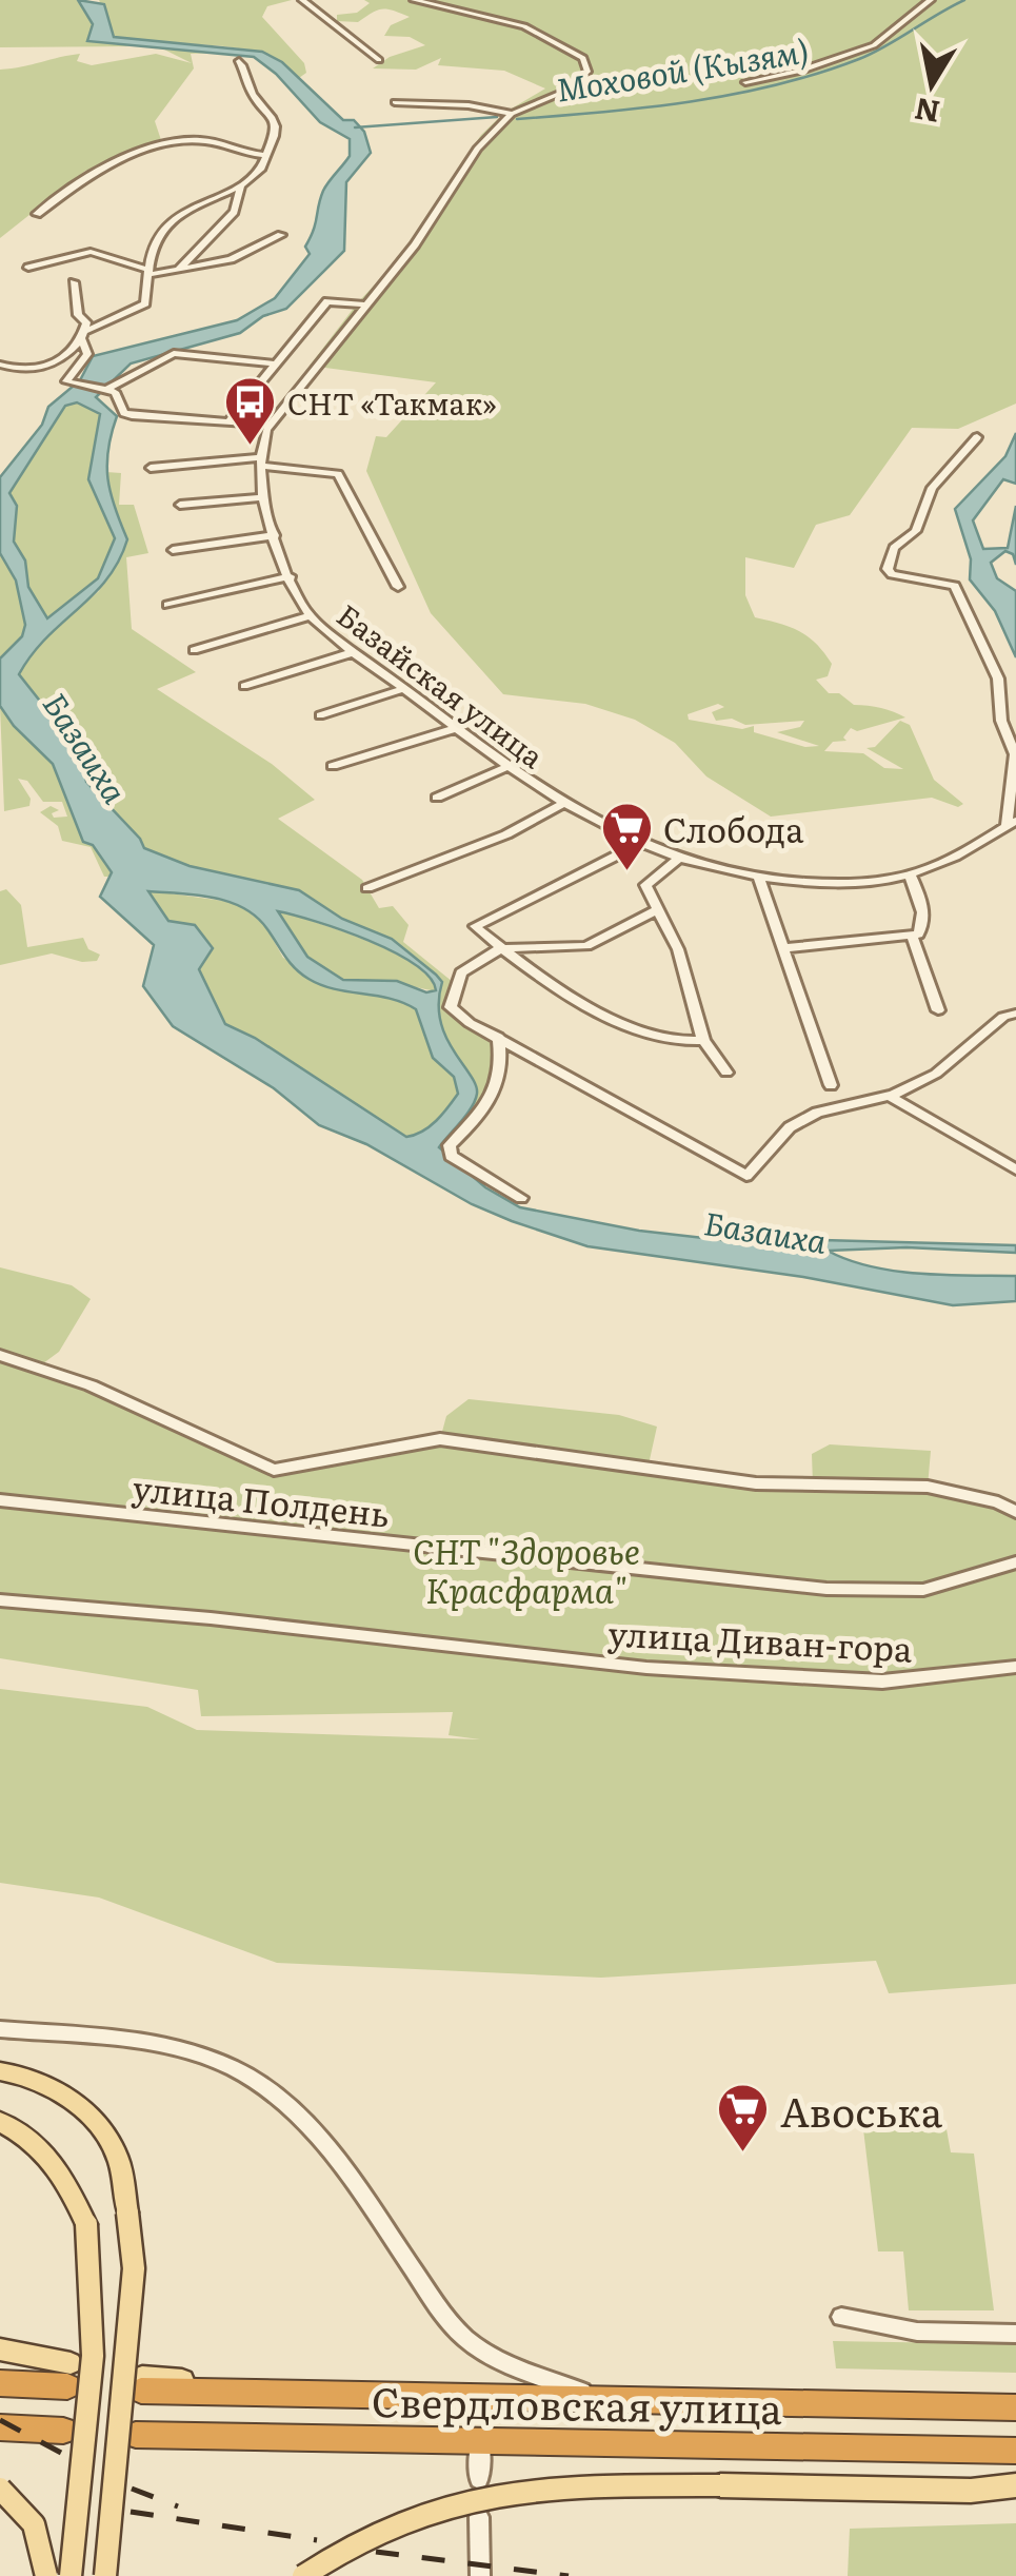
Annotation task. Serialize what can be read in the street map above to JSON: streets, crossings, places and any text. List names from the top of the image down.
{
  "streets": {
    "highway": ["Свердловская улица"],
    "street": ["Базайская улица", "улица Полдень", "улица Диван-гора"]
  },
  "water": ["Моховой (Кызям)", "Базаиха"],
  "parks": ["СНТ \"Здоровье Красфарма\""],
  "places": {
    "bus stop": ["СНТ «Такмак»"],
    "supermarket": ["Слобода", "Авоська"]
  },
  "north": "bottom"
}
